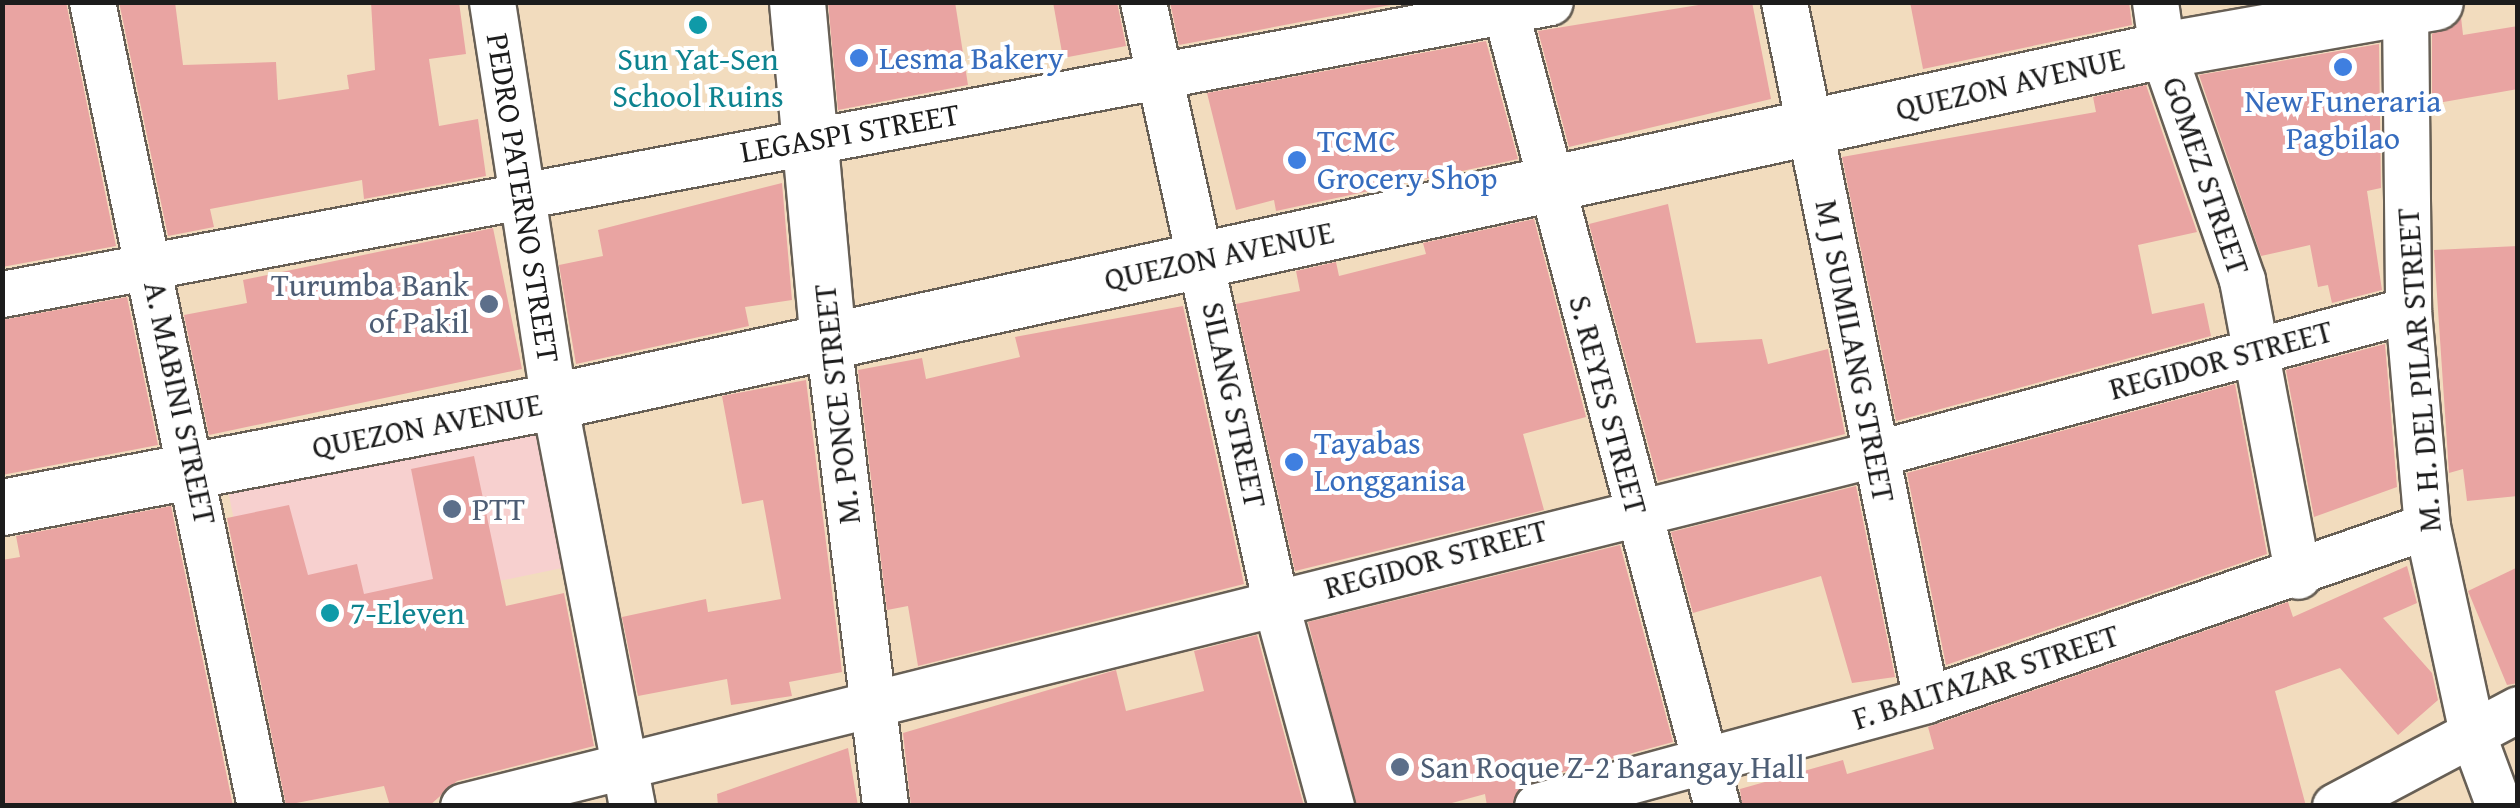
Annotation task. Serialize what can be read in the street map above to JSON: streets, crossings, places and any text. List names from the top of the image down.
{
  "streets": {
    "main road": ["QUEZON AVENUE", "M. PONCE STREET"],
    "street": [
      "LEGASPI STREET",
      "GOMEZ STREET",
      "PEDRO PATERNO STREET",
      "M J SUMILANG STREET",
      "REGIDOR STREET",
      "M. H. DEL PILAR STREET",
      "A. MABINI STREET",
      "SILANG STREET",
      "S. REYES STREET",
      "F. BALTAZAR STREET"
    ]
  },
  "crossings": [
    ["QUEZON AVENUE", "GOMEZ STREET"],
    ["QUEZON AVENUE", "PEDRO PATERNO STREET"],
    ["QUEZON AVENUE", "M J SUMILANG STREET"],
    ["QUEZON AVENUE", "M. H. DEL PILAR STREET"],
    ["QUEZON AVENUE", "A. MABINI STREET"],
    ["QUEZON AVENUE", "M. PONCE STREET"],
    ["QUEZON AVENUE", "SILANG STREET"],
    ["QUEZON AVENUE", "S. REYES STREET"],
    ["LEGASPI STREET", "PEDRO PATERNO STREET"],
    ["LEGASPI STREET", "A. MABINI STREET"],
    ["LEGASPI STREET", "M. PONCE STREET"],
    ["LEGASPI STREET", "SILANG STREET"],
    ["LEGASPI STREET", "S. REYES STREET"],
    ["GOMEZ STREET", "REGIDOR STREET"],
    ["GOMEZ STREET", "F. BALTAZAR STREET"],
    ["PEDRO PATERNO STREET", "REGIDOR STREET"],
    ["M J SUMILANG STREET", "REGIDOR STREET"],
    ["M J SUMILANG STREET", "F. BALTAZAR STREET"],
    ["REGIDOR STREET", "M. H. DEL PILAR STREET"],
    ["REGIDOR STREET", "M. PONCE STREET"],
    ["REGIDOR STREET", "SILANG STREET"],
    ["REGIDOR STREET", "S. REYES STREET"],
    ["M. H. DEL PILAR STREET", "F. BALTAZAR STREET"],
    ["S. REYES STREET", "F. BALTAZAR STREET"]
  ],
  "places": [
    "Sun Yat-Sen School Ruins",
    "Lesma Bakery",
    "New Funeraria Pagbilao",
    "TCMC Grocery Shop",
    "Turumba Bank of Pakil",
    "Tayabas Longganisa",
    "PTT",
    "7-Eleven",
    "San Roque Z-2 Barangay Hall"
  ]
}
